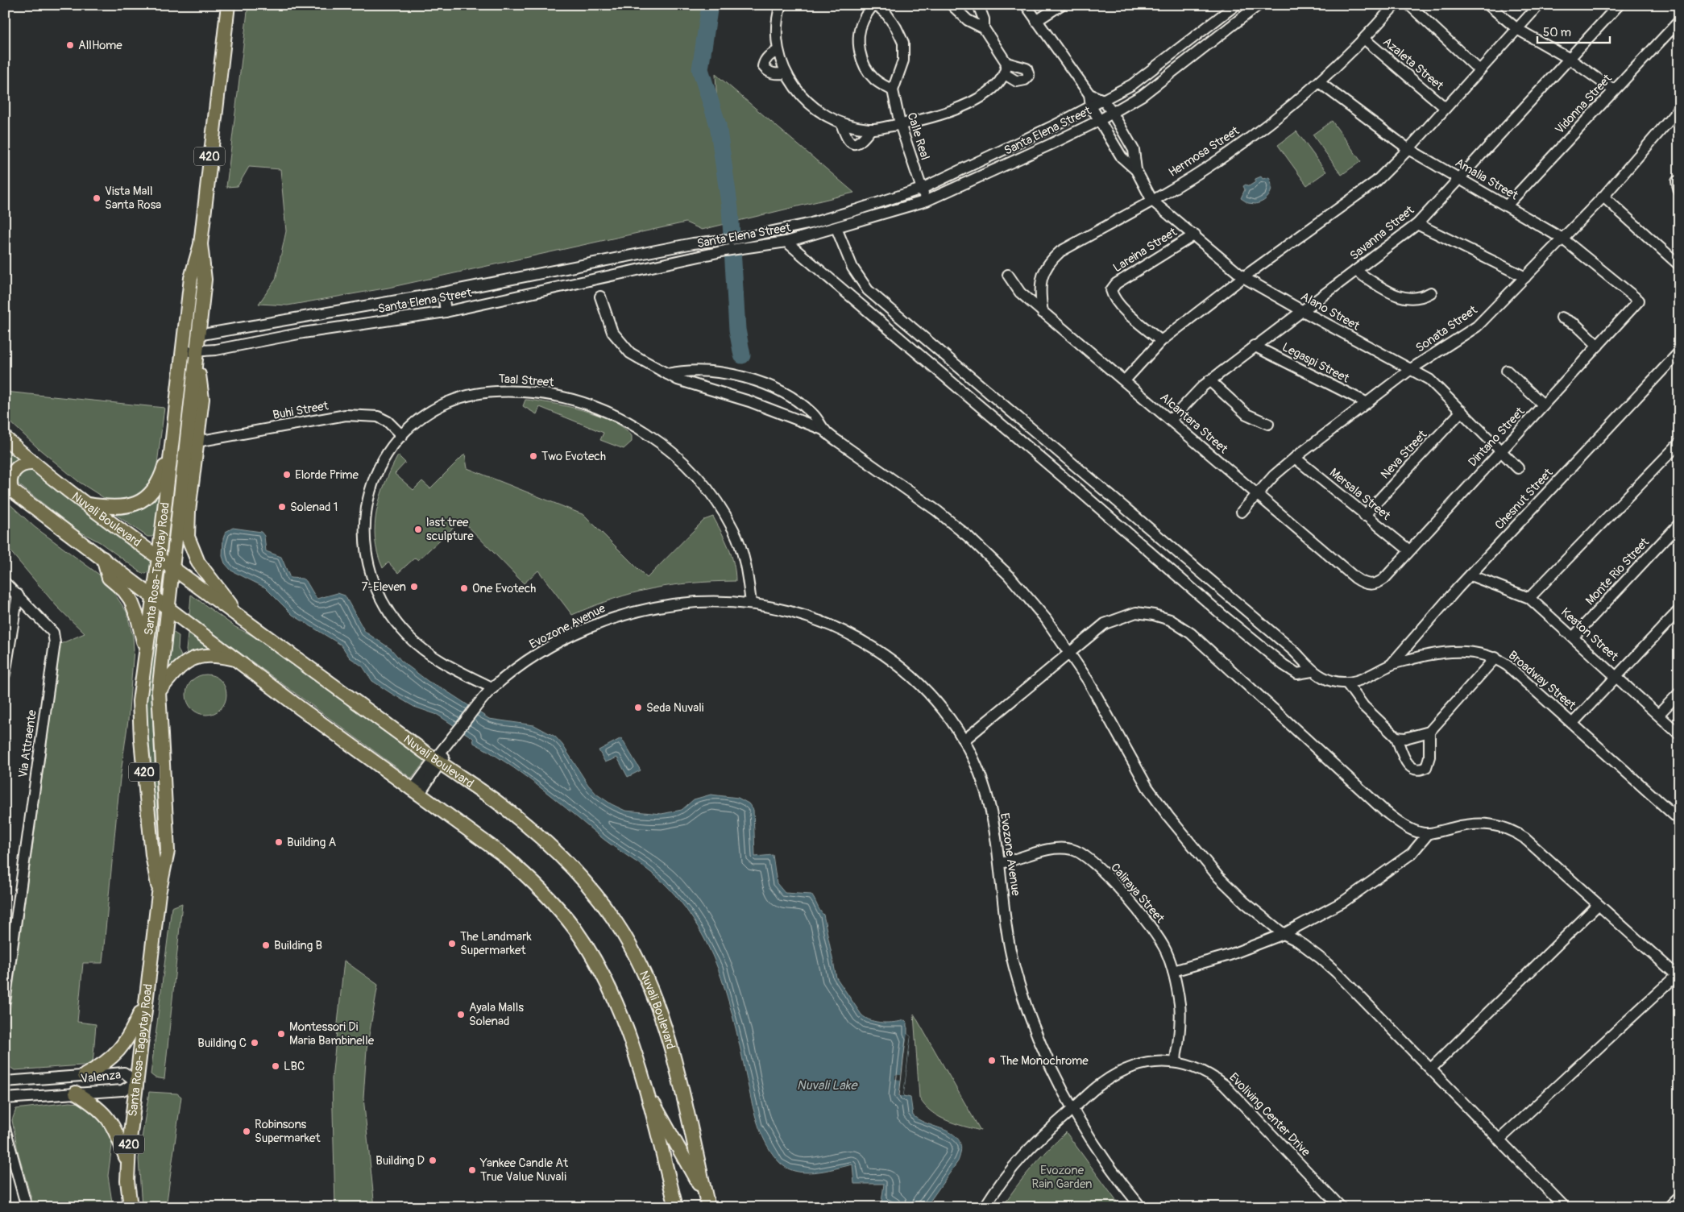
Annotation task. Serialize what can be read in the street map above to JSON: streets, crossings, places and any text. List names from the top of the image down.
{
  "streets": {
    "main road": ["420", "Nuvali Boulevard", "Santa Rosa-Tagaytay Road"],
    "street": [
      "Azaleta Street",
      "Vidonna Street",
      "Santa Elena Street",
      "Calle Real",
      "Hermosa Street",
      "Amalia Street",
      "Savanna Street",
      "Lareina Street",
      "Alano Street",
      "Sonata Street",
      "Legaspi Street",
      "Taal Street",
      "Buhi Street",
      "Alcantara Street",
      "Dintano Street",
      "Neva Street",
      "Mersala Street",
      "Chesnut Street",
      "Monte Rio Street",
      "Evozone Avenue",
      "Keaton Street",
      "Broadway Street",
      "Via Attraente",
      "Caliraya Street",
      "Valenza",
      "Evoliving Center Drive"
    ]
  },
  "crossings": [
    ["Azaleta Street", "Hermosa Street"],
    ["Vidonna Street", "Amalia Street"],
    ["Santa Elena Street", "Calle Real"],
    ["Santa Elena Street", "Santa Rosa-Tagaytay Road"],
    ["Hermosa Street", "Amalia Street"],
    ["Hermosa Street", "Alano Street"],
    ["Hermosa Street", "Alcantara Street"],
    ["Amalia Street", "Savanna Street"],
    ["Amalia Street", "Sonata Street"],
    ["Amalia Street", "Dintano Street"],
    ["Savanna Street", "Alano Street"],
    ["Savanna Street", "Legaspi Street"],
    ["Savanna Street", "Alcantara Street"],
    ["Lareina Street", "Alano Street"],
    ["Alano Street", "Sonata Street"],
    ["Alano Street", "Dintano Street"],
    ["Alano Street", "Neva Street"],
    ["Sonata Street", "Legaspi Street"],
    ["Sonata Street", "Alcantara Street"],
    ["Sonata Street", "Mersala Street"],
    ["Taal Street", "Buhi Street"],
    ["Taal Street", "Evozone Avenue"],
    ["Alcantara Street", "Dintano Street"],
    ["Dintano Street", "Mersala Street"],
    ["Neva Street", "Mersala Street"],
    ["Chesnut Street", "Keaton Street"],
    ["Chesnut Street", "Broadway Street"],
    ["Nuvali Boulevard", "Santa Rosa-Tagaytay Road"],
    ["Nuvali Boulevard", "Evozone Avenue"],
    ["Santa Rosa-Tagaytay Road", "Valenza"],
    ["Monte Rio Street", "Keaton Street"],
    ["Evozone Avenue", "Caliraya Street"],
    ["Evozone Avenue", "Evoliving Center Drive"],
    ["Caliraya Street", "Evoliving Center Drive"]
  ],
  "water": ["Nuvali Lake"],
  "parks": ["Evozone Rain Garden"],
  "places": [
    "AllHome",
    "Vista Mall Santa Rosa",
    "Two Evotech",
    "Elorde Prime",
    "Solenad 1",
    "last tree sculpture",
    "7-Eleven",
    "One Evotech",
    "Seda Nuvali",
    "Building A",
    "The Landmark Supermarket",
    "Building B",
    "Ayala Malls Solenad",
    "Montessori Di Maria Bambinelle",
    "Building C",
    "The Monochrome",
    "LBC",
    "Robinsons Supermarket",
    "Building D",
    "Yankee Candle At True Value Nuvali"
  ],
  "scale_bar": "50 m"
}
